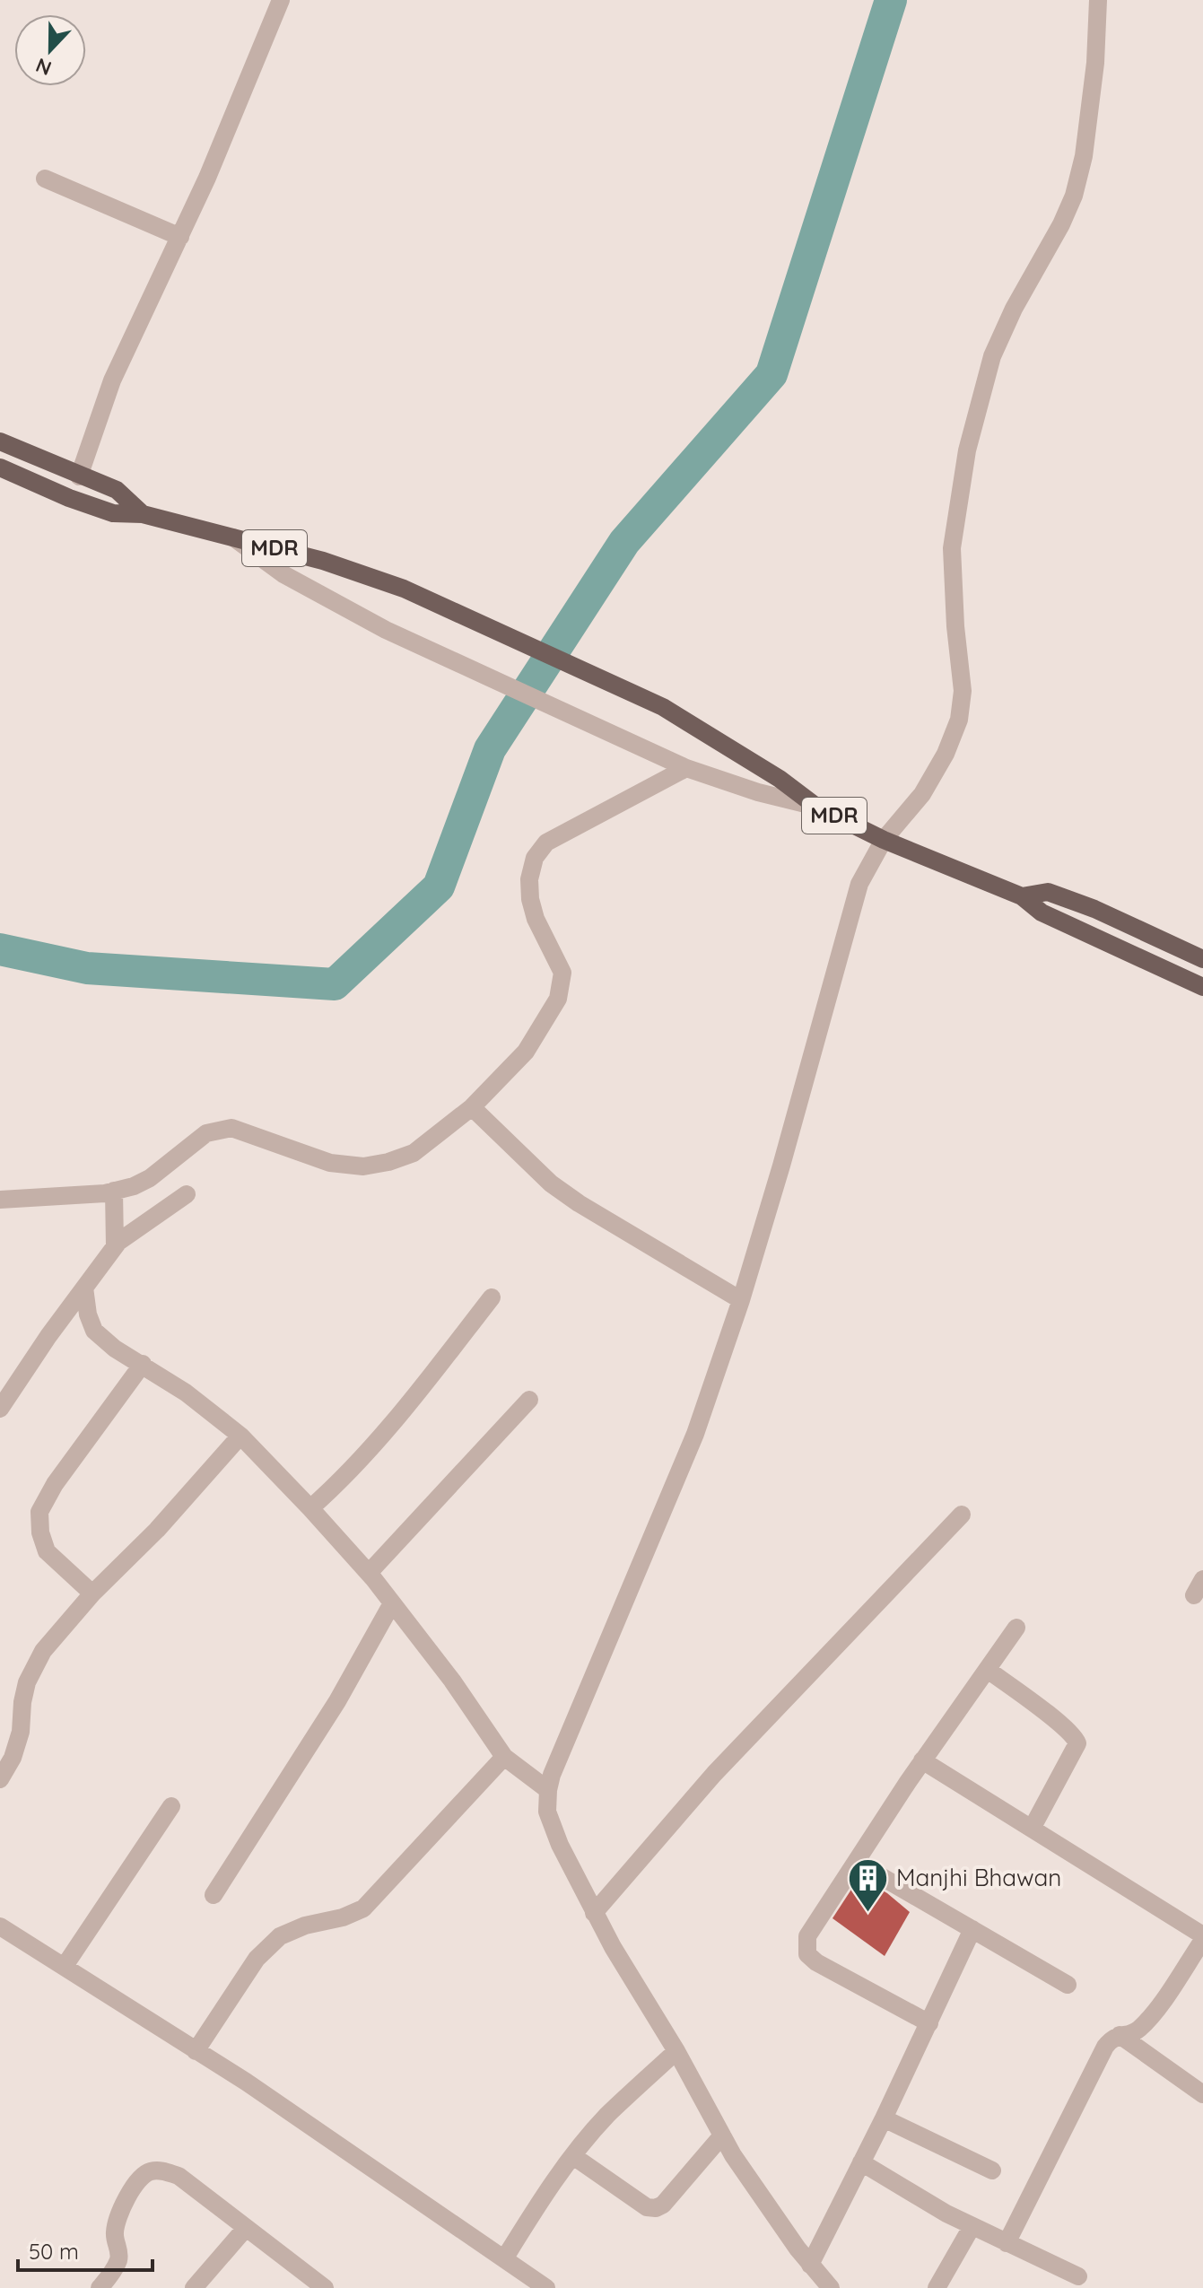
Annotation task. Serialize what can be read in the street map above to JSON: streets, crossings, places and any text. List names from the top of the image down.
{
  "streets": {
    "main road": ["MDR"]
  },
  "places": {
    "building": ["Manjhi Bhawan"]
  },
  "scale_bar": "50 m",
  "north": "bottom"
}
